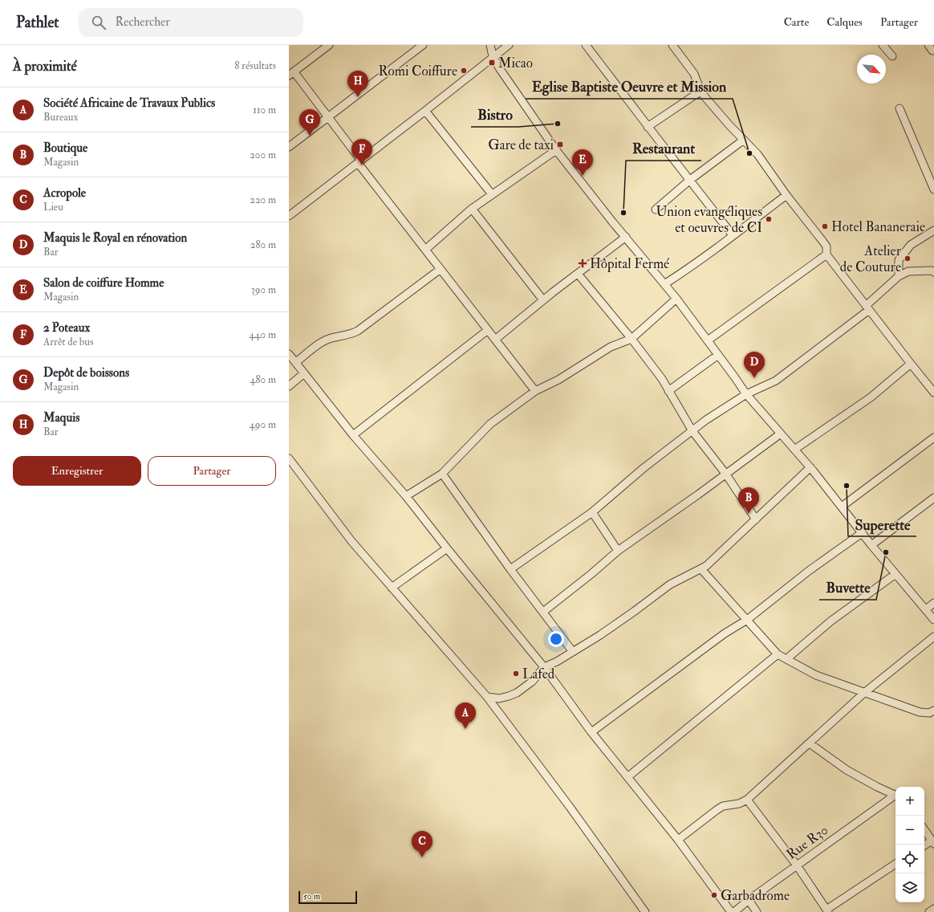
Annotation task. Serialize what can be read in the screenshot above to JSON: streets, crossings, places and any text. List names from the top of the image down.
{
  "streets": {
    "street": ["Rue R30"]
  },
  "places": {
    "transit": ["Micao", "Gare de taxi"],
    "other": [
      "Romi Coiffure",
      "Bistro",
      "Eglise Baptiste Oeuvre et Mission",
      "Restaurant",
      "Union evangéliques et oeuvres de CI",
      "Hotel Bananeraie",
      "Atelier de Couture",
      "Superette",
      "Buvette",
      "Lafed",
      "Garbadrome"
    ],
    "health": ["Hôpital Fermé"]
  },
  "scale_bar": "50 m",
  "north": "bottom right",
  "page": {
    "header": "Pathlet",
    "search": "Rechercher",
    "nav": ["Carte", "Calques", "Partager"],
    "heading": ["À proximité", "8 résultats"],
    "pins": [
      "H",
      "G",
      "F",
      "E",
      "D",
      "B",
      "A",
      "C"
    ],
    "list": [
      {
        "mark": "A",
        "name": "Société Africaine de Travaux Publics",
        "note": "Bureaux",
        "value": "110 m"
      },
      {
        "mark": "B",
        "name": "Boutique",
        "note": "Magasin",
        "value": "200 m"
      },
      {
        "mark": "C",
        "name": "Acropole",
        "note": "Lieu",
        "value": "220 m"
      },
      {
        "mark": "D",
        "name": "Maquis le Royal en rénovation",
        "note": "Bar",
        "value": "280 m"
      },
      {
        "mark": "E",
        "name": "Salon de coiffure Homme",
        "note": "Magasin",
        "value": "390 m"
      },
      {
        "mark": "F",
        "name": "2 Poteaux",
        "note": "Arrêt de bus",
        "value": "440 m"
      },
      {
        "mark": "G",
        "name": "Depôt de boissons",
        "note": "Magasin",
        "value": "480 m"
      },
      {
        "mark": "H",
        "name": "Maquis",
        "note": "Bar",
        "value": "490 m"
      }
    ],
    "buttons": ["Enregistrer", "Partager"],
    "map_buttons": ["+", "−"],
    "scale": "50 m"
  }
}
